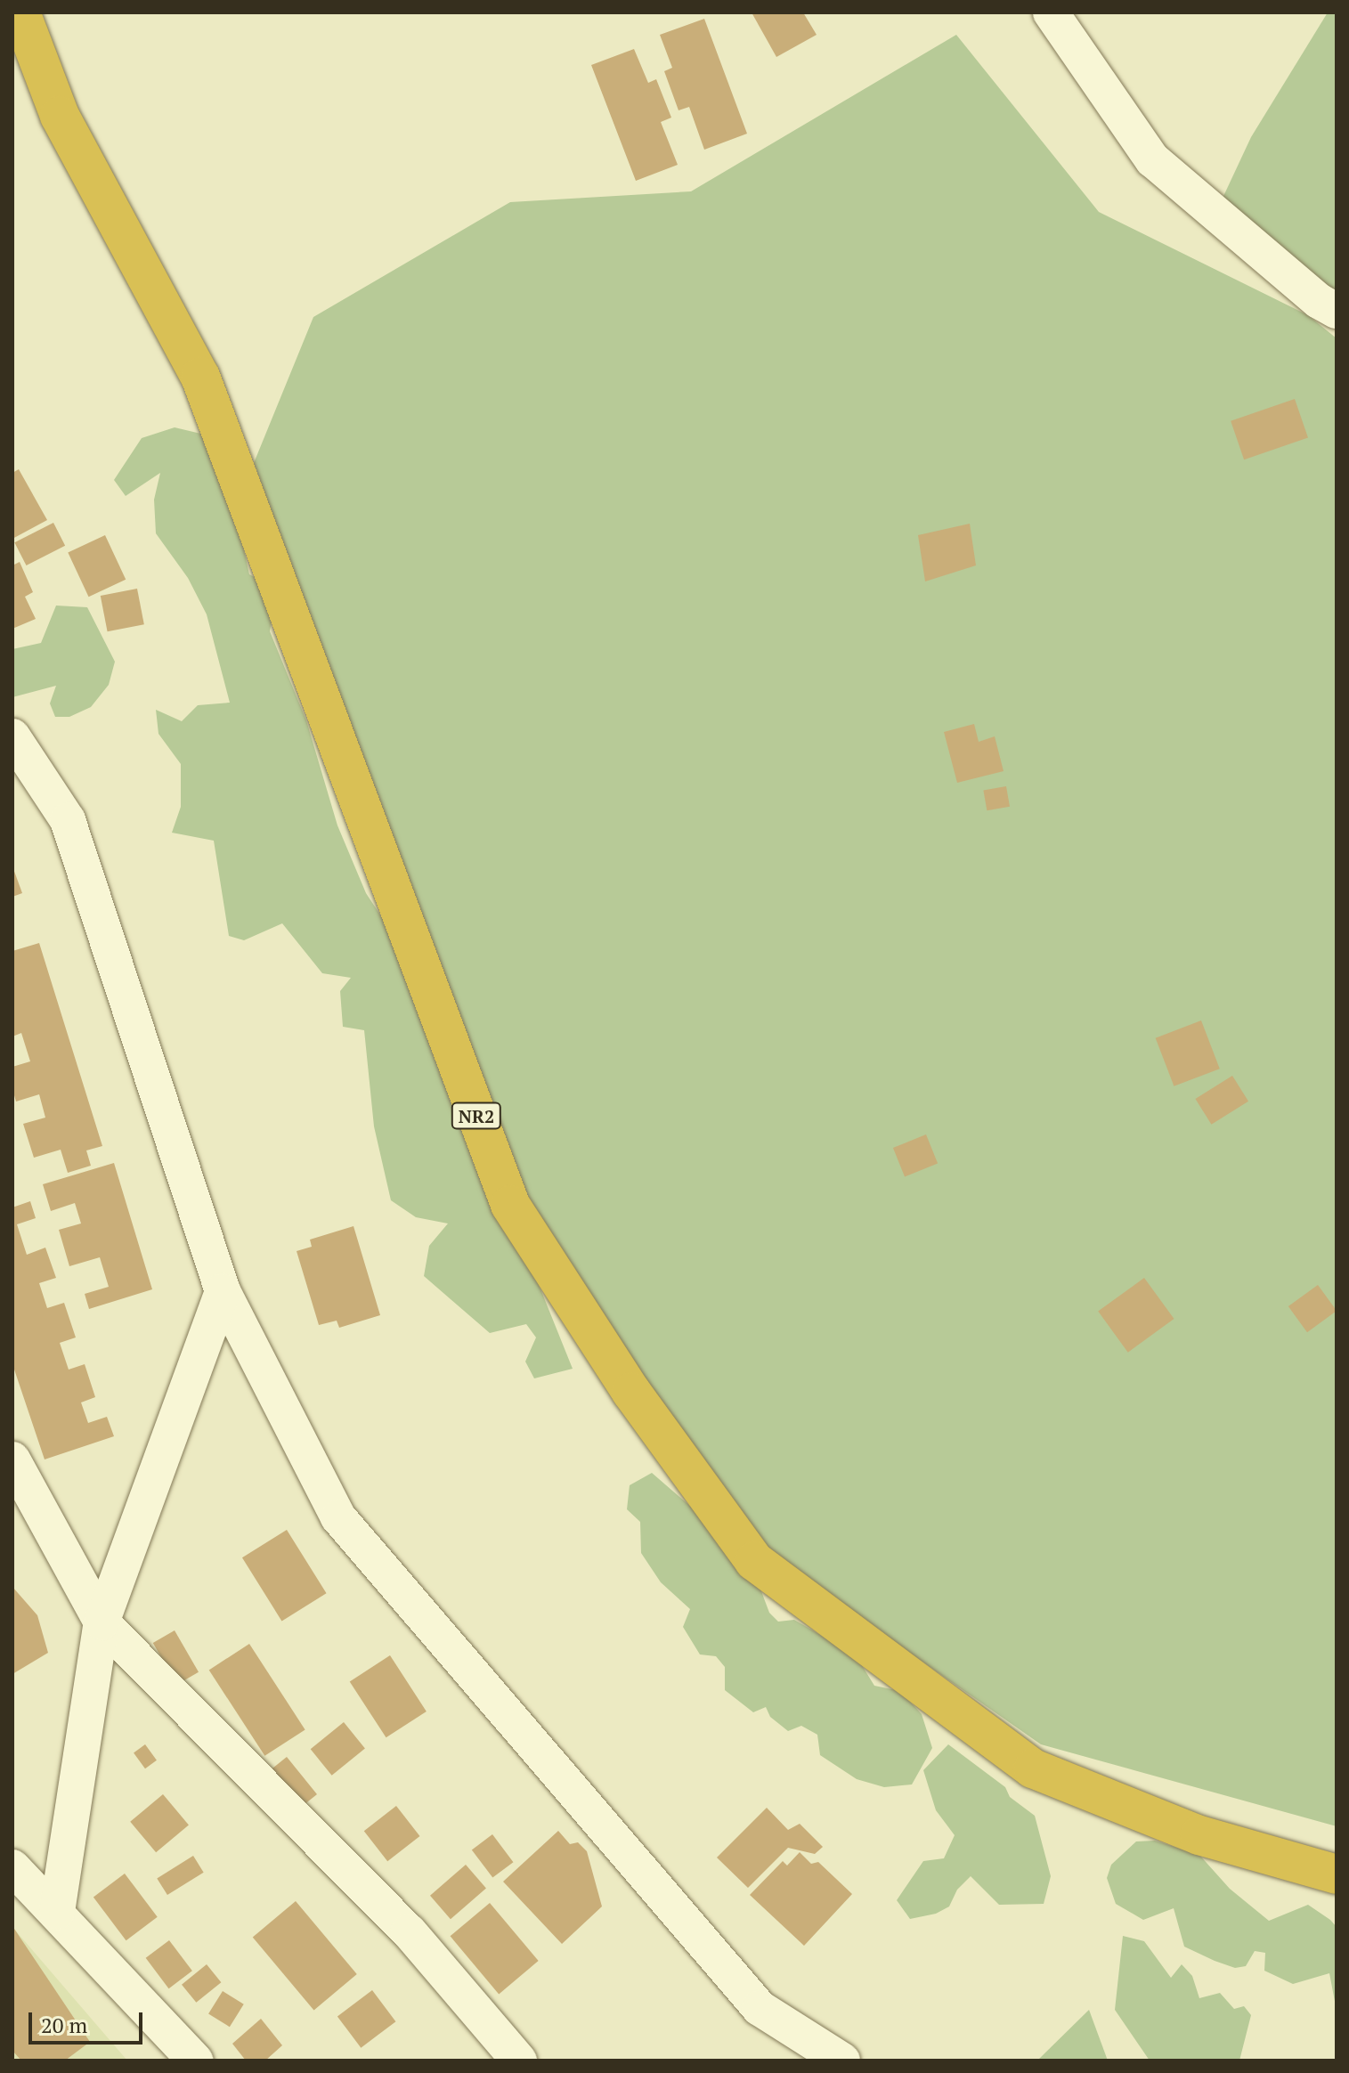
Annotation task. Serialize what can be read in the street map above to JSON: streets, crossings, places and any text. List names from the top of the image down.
{
  "streets": {
    "highway": ["NR2"]
  },
  "scale_bar": "20 m"
}
